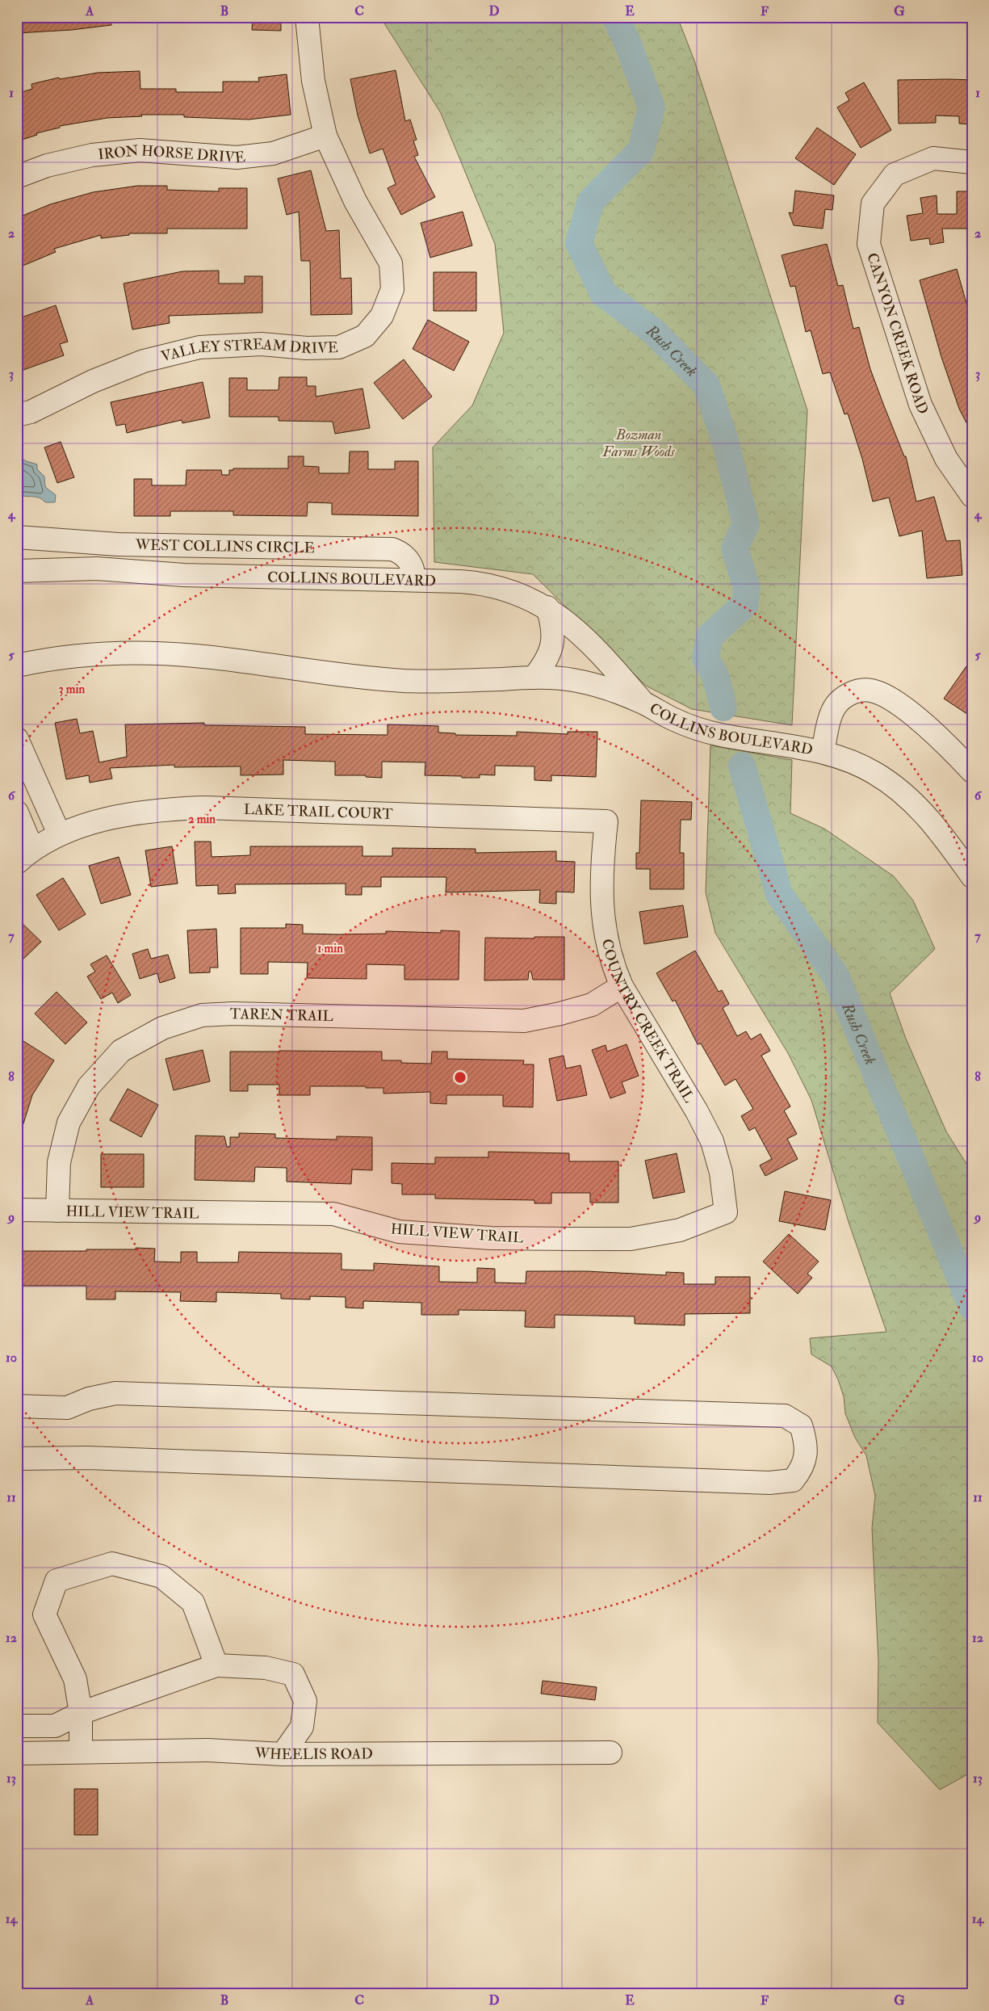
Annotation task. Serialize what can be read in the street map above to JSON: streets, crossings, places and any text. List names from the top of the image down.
{
  "streets": {
    "street": [
      "IRON HORSE DRIVE",
      "CANYON CREEK ROAD",
      "VALLEY STREAM DRIVE",
      "WEST COLLINS CIRCLE",
      "COLLINS BOULEVARD",
      "LAKE TRAIL COURT",
      "TAREN TRAIL",
      "COUNTRY CREEK TRAIL",
      "HILL VIEW TRAIL",
      "WHEELIS ROAD"
    ]
  },
  "crossings": [
    ["IRON HORSE DRIVE", "VALLEY STREAM DRIVE"],
    ["WEST COLLINS CIRCLE", "COLLINS BOULEVARD"],
    ["LAKE TRAIL COURT", "COUNTRY CREEK TRAIL"],
    ["TAREN TRAIL", "COUNTRY CREEK TRAIL"],
    ["TAREN TRAIL", "HILL VIEW TRAIL"],
    ["COUNTRY CREEK TRAIL", "HILL VIEW TRAIL"]
  ],
  "water": ["Rush Creek"],
  "parks": ["Bozman Farms Woods"],
  "grid": {
    "columns": [
      "A",
      "B",
      "C",
      "D",
      "E",
      "F",
      "G"
    ],
    "rows": [
      "1",
      "2",
      "3",
      "4",
      "5",
      "6",
      "7",
      "8",
      "9",
      "10",
      "11",
      "12",
      "13",
      "14"
    ]
  },
  "rings": ["3 min", "2 min", "1 min"]
}
